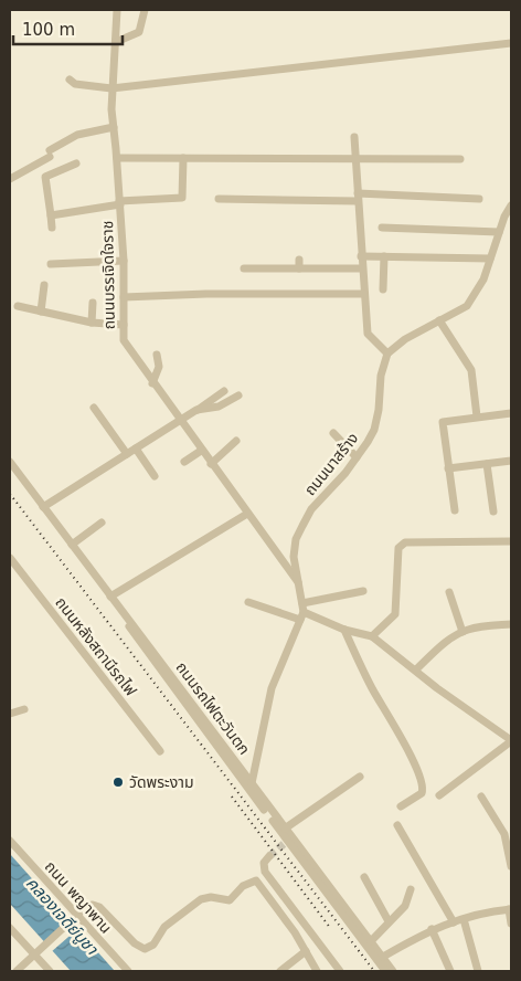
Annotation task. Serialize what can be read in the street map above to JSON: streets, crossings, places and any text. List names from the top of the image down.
{
  "streets": {
    "street": [
      "ถนนบรรเจิดใจราช",
      "ถนนนาสร้าง",
      "ถนนหลังสถานีรถไฟ",
      "ถนนรถไฟตะวันตก",
      "ถนน พญาพาน"
    ]
  },
  "crossings": [
    ["ถนนบรรเจิดใจราช", "ถนนนาสร้าง"]
  ],
  "water": ["คลองเจดีย์บูชา"],
  "places": ["วัดพระงาม"],
  "scale_bar": "100 m"
}
